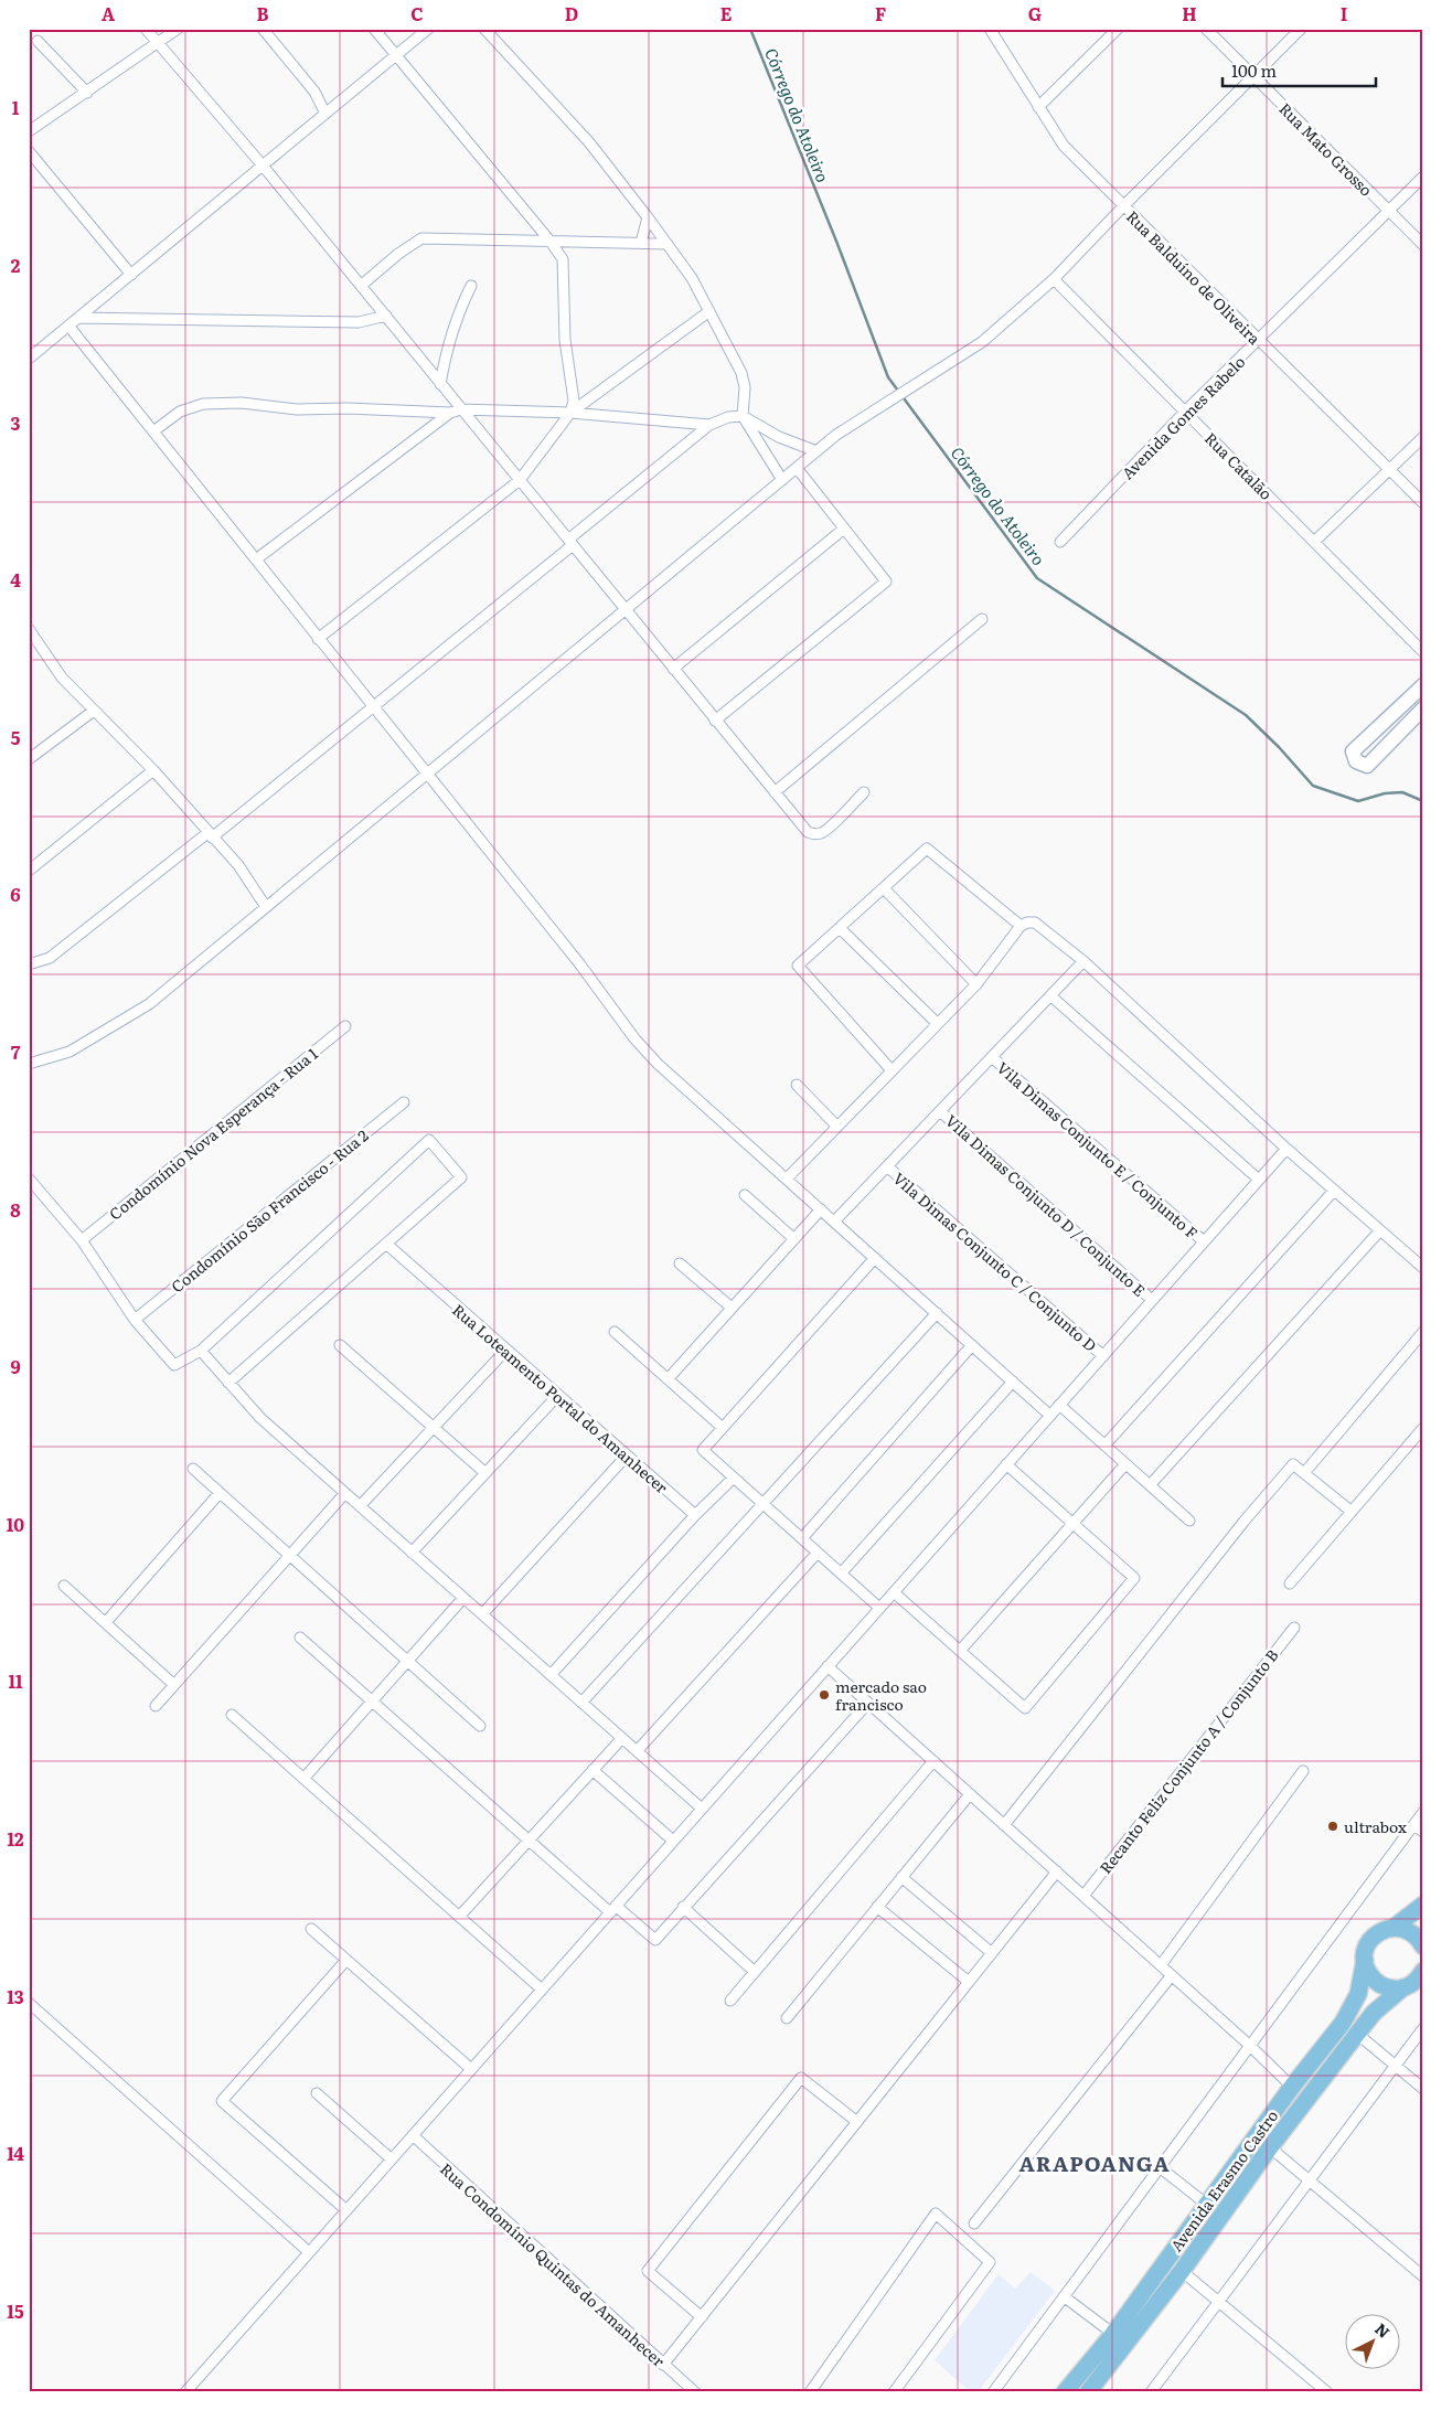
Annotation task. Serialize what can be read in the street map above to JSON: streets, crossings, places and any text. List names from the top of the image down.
{
  "streets": {
    "main road": ["Avenida Erasmo Castro"],
    "street": [
      "Rua Mato Grosso",
      "Rua Balduíno de Oliveira",
      "Avenida Gomes Rabelo",
      "Rua Catalão",
      "Condomínio Nova Esperança - Rua 1",
      "Vila Dimas Conjunto E / Conjunto F",
      "Vila Dimas Conjunto D / Conjunto E",
      "Condomínio São Francisco - Rua 2",
      "Vila Dimas Conjunto C / Conjunto D",
      "Rua Loteamento Portal do Amanhecer",
      "Recanto Feliz Conjunto A / Conjunto B",
      "Rua Condomínio Quintas do Amanhecer"
    ]
  },
  "crossings": [
    ["Rua Mato Grosso", "Avenida Gomes Rabelo"],
    ["Rua Balduíno de Oliveira", "Avenida Gomes Rabelo"],
    ["Avenida Gomes Rabelo", "Rua Catalão"]
  ],
  "districts": ["ARAPOANGA"],
  "water": ["Córrego do Atoleiro"],
  "places": ["mercado sao francisco", "ultrabox"],
  "scale_bar": "100 m",
  "north": "top right",
  "grid": {
    "columns": [
      "A",
      "B",
      "C",
      "D",
      "E",
      "F",
      "G",
      "H",
      "I"
    ],
    "rows": [
      "1",
      "2",
      "3",
      "4",
      "5",
      "6",
      "7",
      "8",
      "9",
      "10",
      "11",
      "12",
      "13",
      "14",
      "15"
    ]
  }
}
